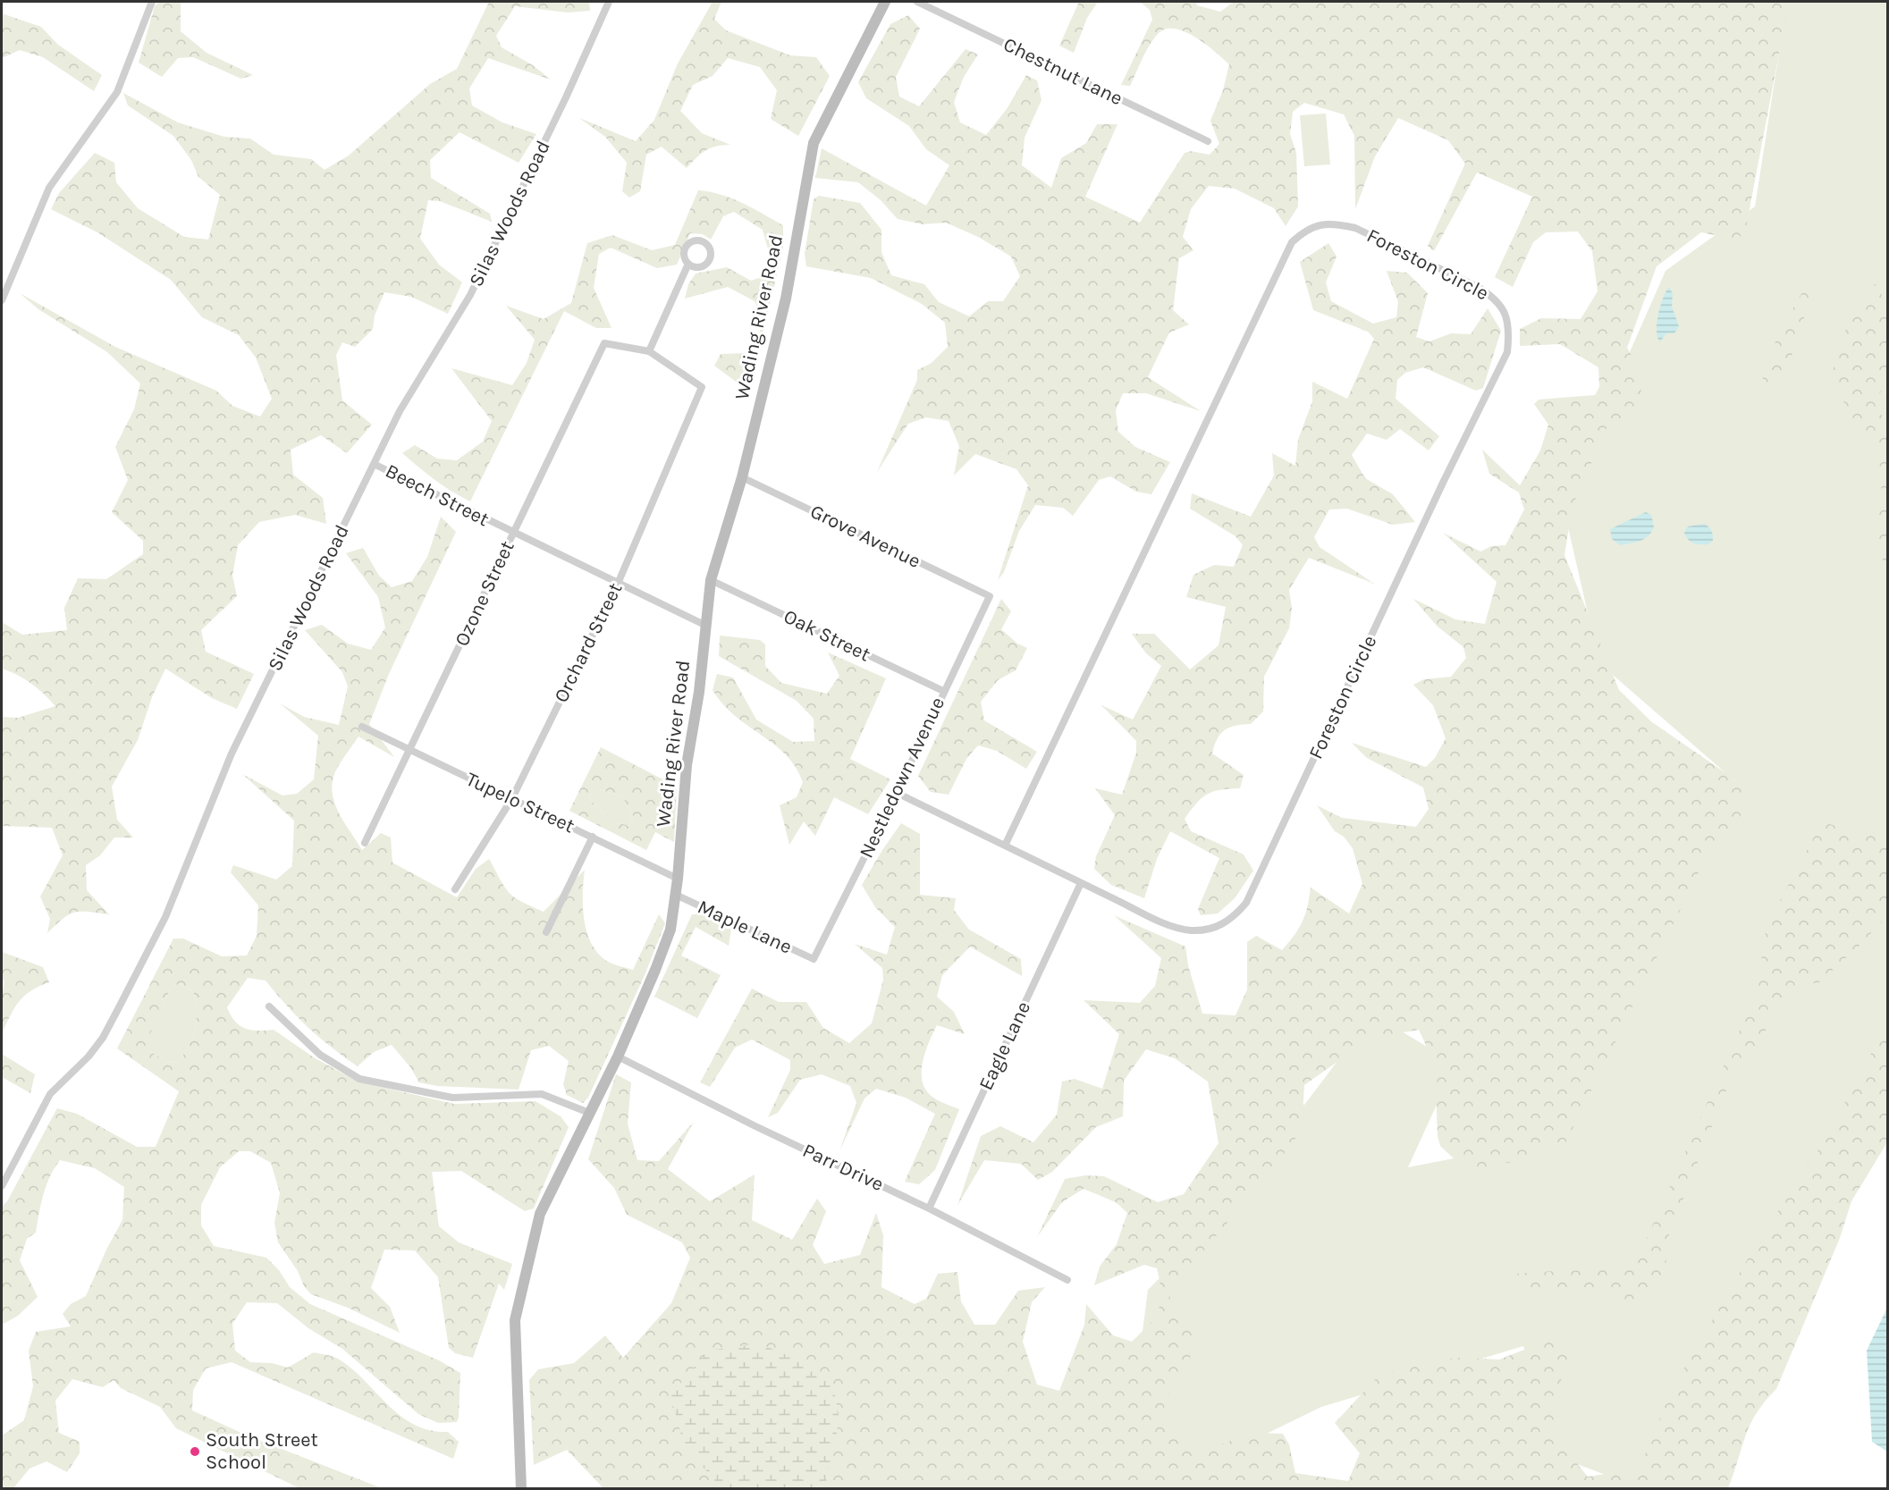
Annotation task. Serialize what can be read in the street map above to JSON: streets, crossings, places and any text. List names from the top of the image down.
{
  "streets": {
    "main road": ["Wading River Road"],
    "street": [
      "Chestnut Lane",
      "Silas Woods Road",
      "Foreston Circle",
      "Beech Street",
      "Grove Avenue",
      "Ozone Street",
      "Oak Street",
      "Orchard Street",
      "Nestledown Avenue",
      "Tupelo Street",
      "Maple Lane",
      "Eagle Lane",
      "Parr Drive"
    ]
  },
  "crossings": [
    ["Silas Woods Road", "Beech Street"],
    ["Foreston Circle", "Nestledown Avenue"],
    ["Foreston Circle", "Eagle Lane"],
    ["Wading River Road", "Beech Street"],
    ["Wading River Road", "Grove Avenue"],
    ["Wading River Road", "Oak Street"],
    ["Wading River Road", "Tupelo Street"],
    ["Wading River Road", "Maple Lane"],
    ["Wading River Road", "Parr Drive"],
    ["Beech Street", "Ozone Street"],
    ["Beech Street", "Orchard Street"],
    ["Grove Avenue", "Nestledown Avenue"],
    ["Ozone Street", "Orchard Street"],
    ["Ozone Street", "Tupelo Street"],
    ["Oak Street", "Nestledown Avenue"],
    ["Orchard Street", "Tupelo Street"],
    ["Nestledown Avenue", "Maple Lane"],
    ["Eagle Lane", "Parr Drive"]
  ],
  "places": ["South Street School"]
}
